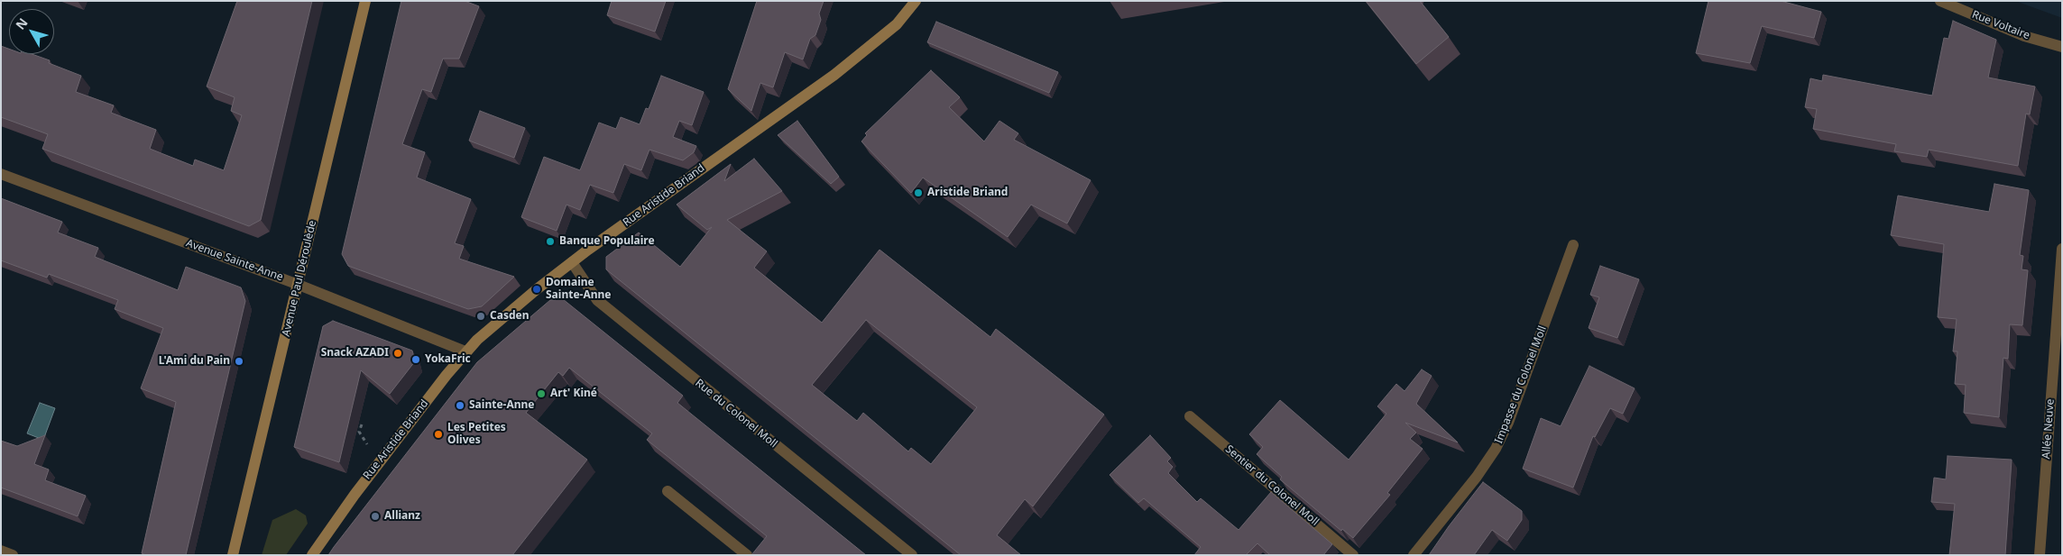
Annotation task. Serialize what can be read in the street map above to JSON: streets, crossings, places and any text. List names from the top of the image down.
{
  "streets": {
    "main road": ["Rue Aristide Briand", "Avenue Paul Déroulède"],
    "street": [
      "Rue Voltaire",
      "Avenue Sainte-Anne",
      "Impasse du Colonel Moll",
      "Rue du Colonel Moll",
      "Allée Neuve",
      "Sentier du Colonel Moll"
    ]
  },
  "crossings": [
    ["Rue Aristide Briand", "Avenue Sainte-Anne"],
    ["Rue Aristide Briand", "Rue du Colonel Moll"],
    ["Avenue Sainte-Anne", "Avenue Paul Déroulède"]
  ],
  "places": [
    "Aristide Briand",
    "Banque Populaire",
    "Domaine Sainte-Anne",
    "Casden",
    "Snack AZADI",
    "YokaFric",
    "L'Ami du Pain",
    "Art' Kiné",
    "Sainte-Anne",
    "Les Petites Olives",
    "Allianz"
  ],
  "north": "top left"
}
